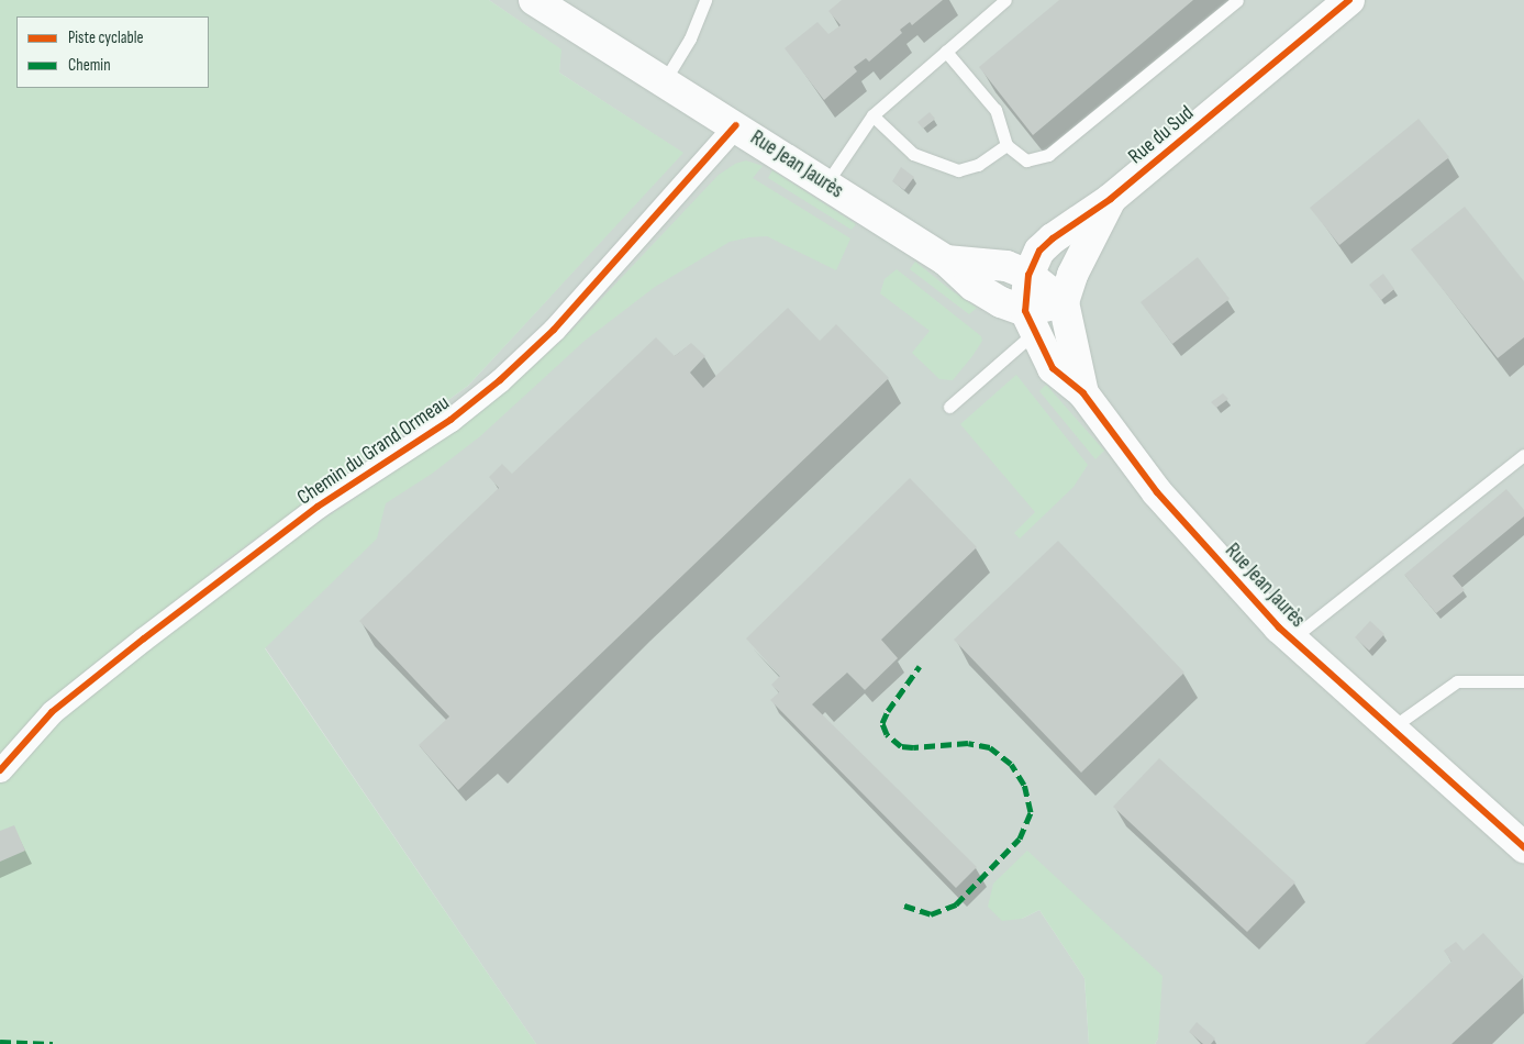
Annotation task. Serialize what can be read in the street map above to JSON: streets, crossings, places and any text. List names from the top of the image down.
{
  "streets": {
    "street": ["Rue du Sud", "Rue Jean Jaurès", "Chemin du Grand Ormeau"]
  },
  "crossings": [
    ["Rue du Sud", "Rue Jean Jaurès"],
    ["Rue Jean Jaurès", "Chemin du Grand Ormeau"]
  ],
  "legend": ["Piste cyclable", "Chemin"]
}
